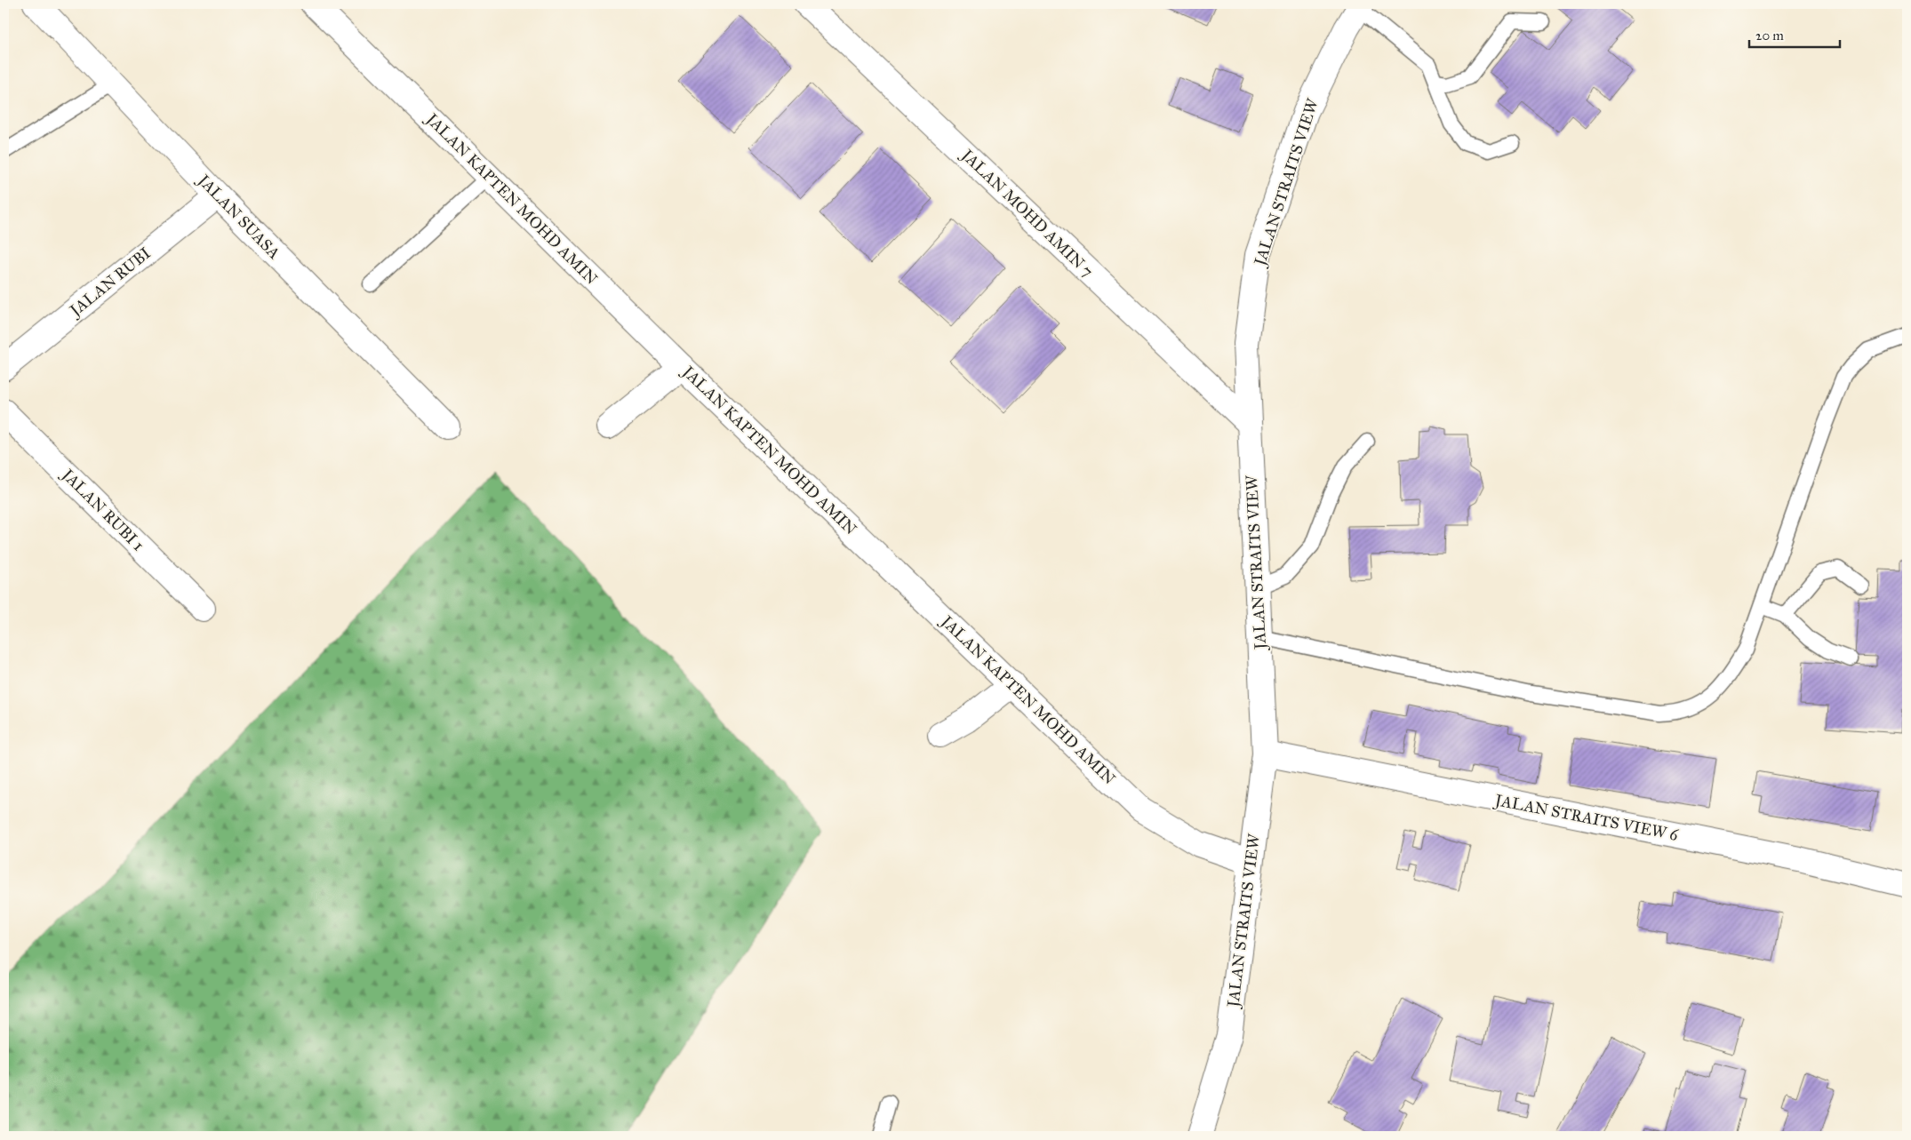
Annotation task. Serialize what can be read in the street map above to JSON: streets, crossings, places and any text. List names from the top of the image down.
{
  "streets": {
    "street": [
      "JALAN STRAITS VIEW",
      "JALAN KAPTEN MOHD AMIN",
      "JALAN MOHD AMIN 7",
      "JALAN SUASA",
      "JALAN RUBI",
      "JALAN RUBI 1",
      "JALAN STRAITS VIEW 6"
    ]
  },
  "crossings": [
    ["JALAN STRAITS VIEW", "JALAN KAPTEN MOHD AMIN"],
    ["JALAN STRAITS VIEW", "JALAN MOHD AMIN 7"],
    ["JALAN STRAITS VIEW", "JALAN STRAITS VIEW 6"],
    ["JALAN SUASA", "JALAN RUBI"]
  ],
  "scale_bar": "20 m"
}
